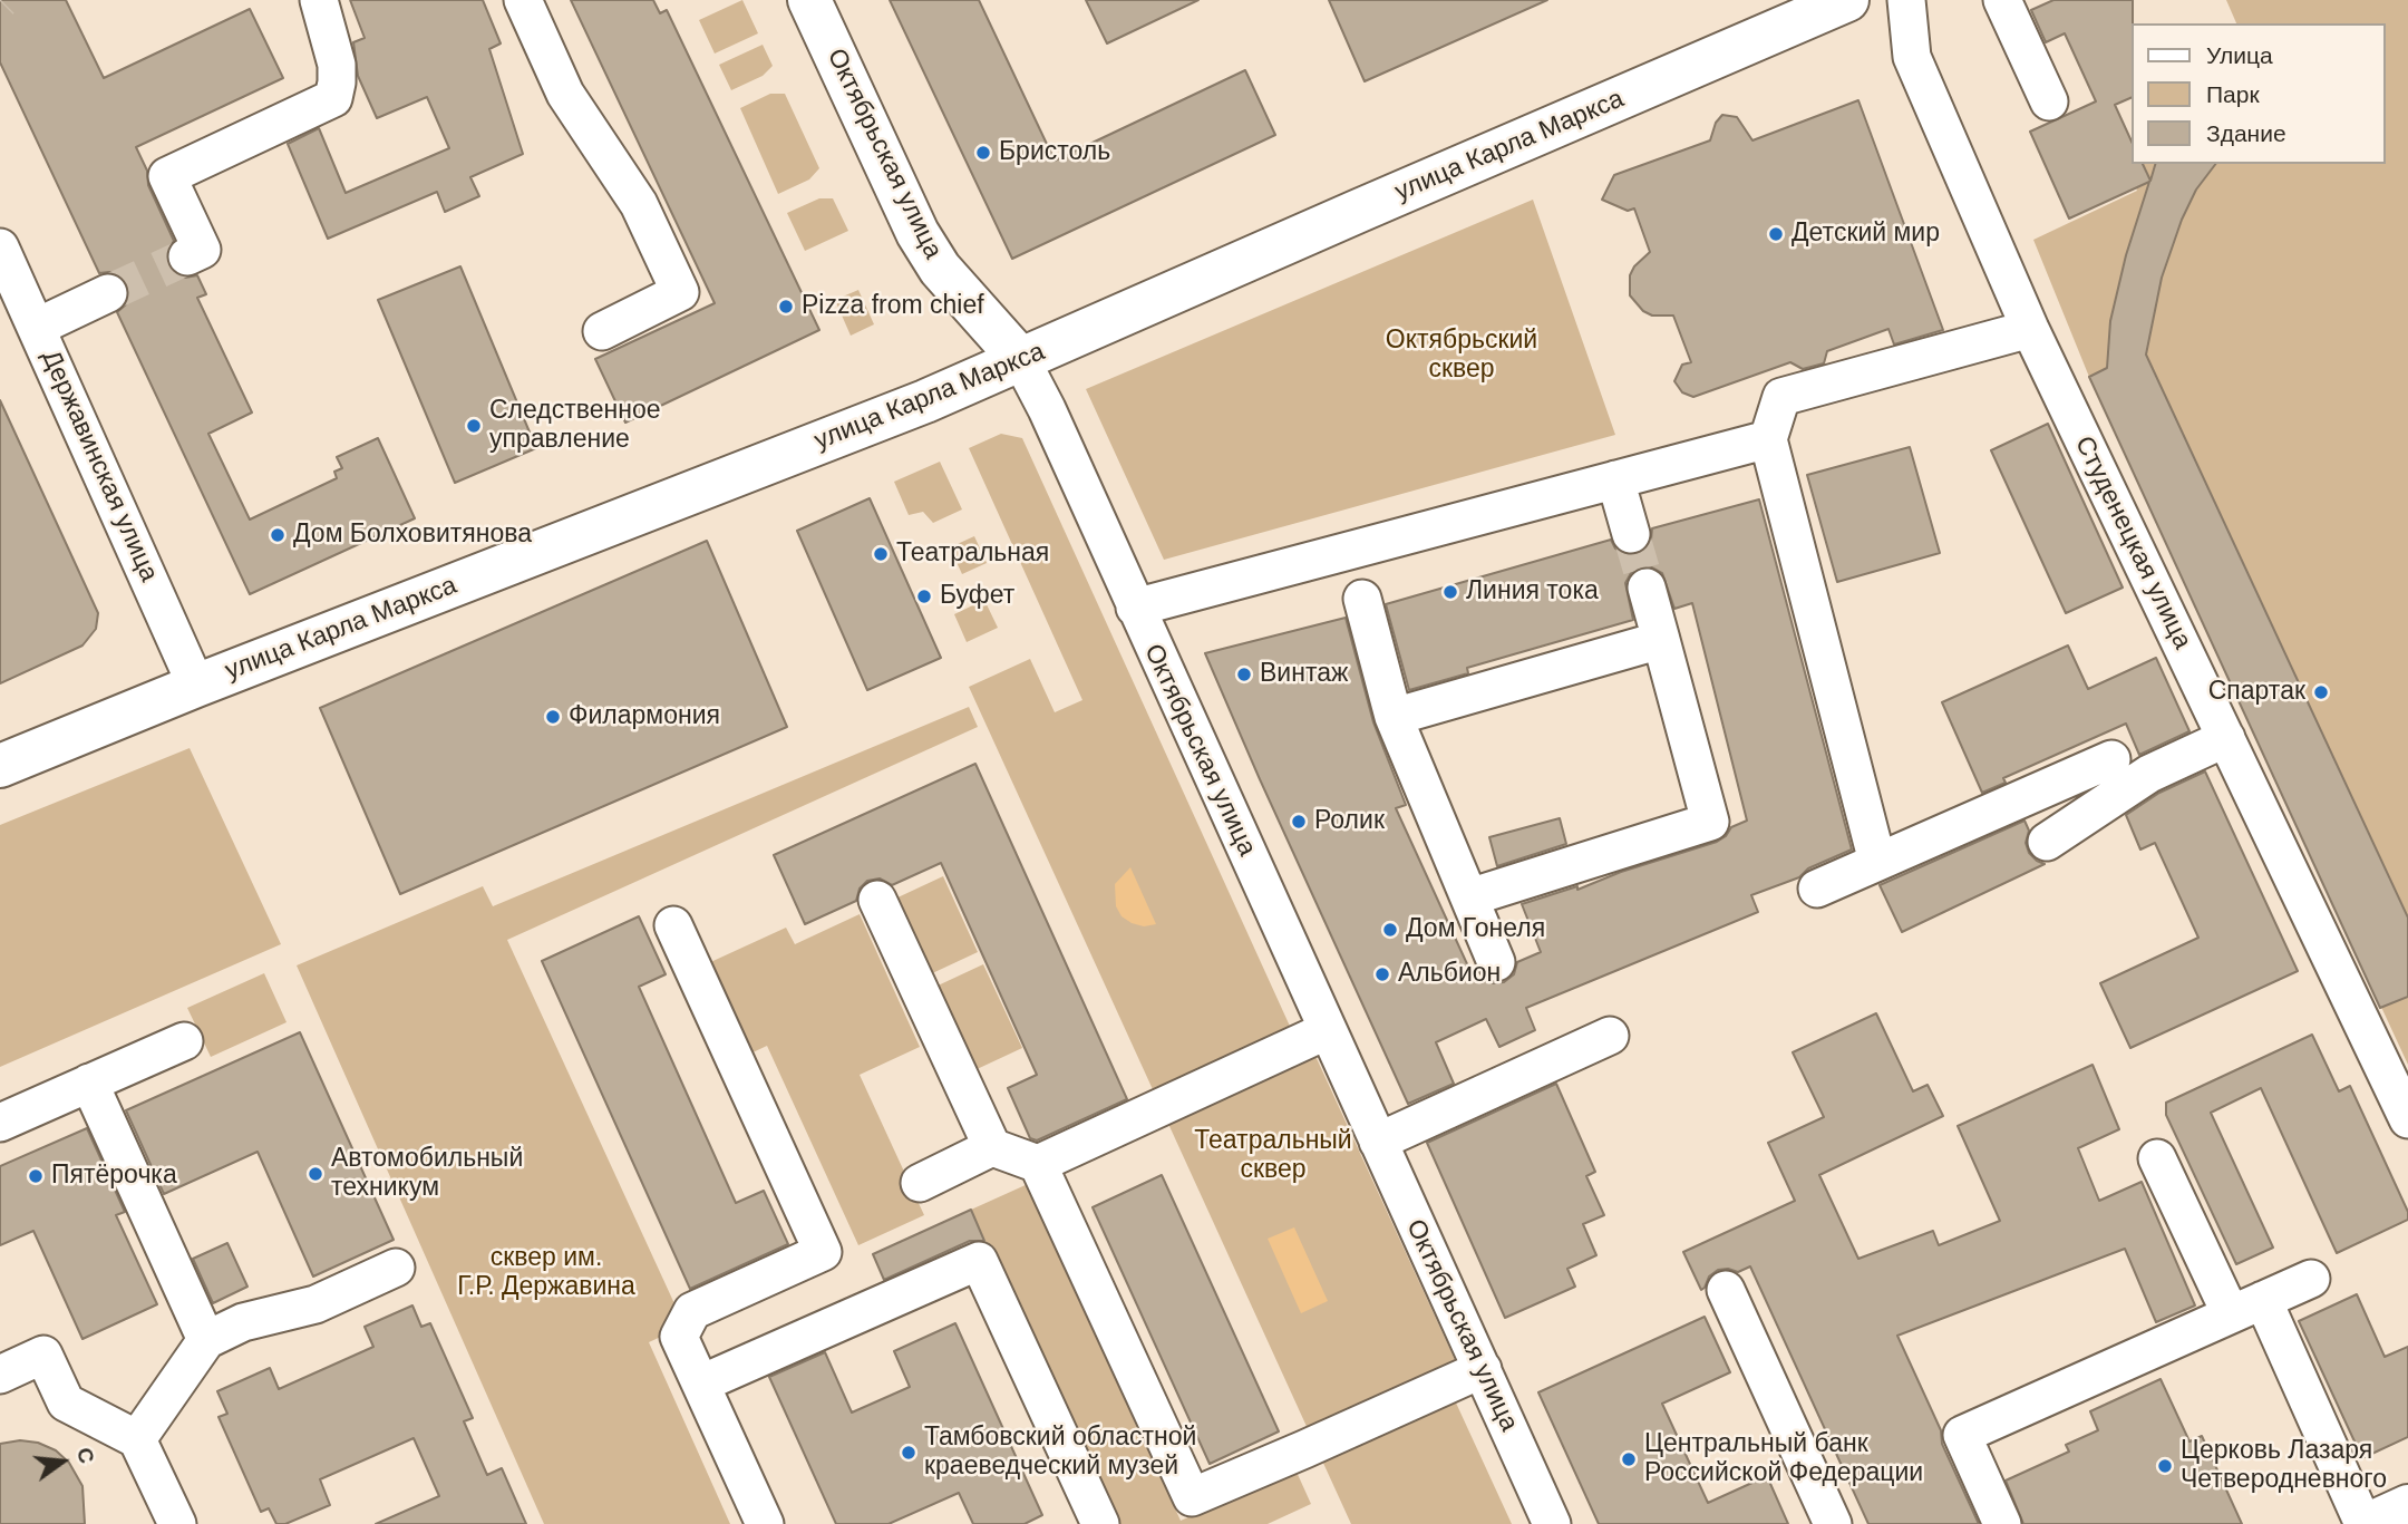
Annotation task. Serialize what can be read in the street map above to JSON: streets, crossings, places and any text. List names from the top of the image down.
{
  "streets": {
    "main road": ["улица Карла Маркса", "Октябрьская улица"],
    "street": ["Державинская улица", "Студенецкая улица"]
  },
  "crossings": [
    ["улица Карла Маркса", "Октябрьская улица"],
    ["улица Карла Маркса", "Державинская улица"]
  ],
  "parks": ["Октябрьский сквер", "Театральный сквер", "сквер им. Г.Р. Державина"],
  "places": [
    "Бристоль",
    "Детский мир",
    "Pizza from chief",
    "Следственное управление",
    "Дом Болховитянова",
    "Театральная",
    "Линия тока",
    "Буфет",
    "Винтаж",
    "Спартак",
    "Филармония",
    "Ролик",
    "Дом Гонеля",
    "Альбион",
    "Автомобильный техникум",
    "Пятёрочка",
    "Тамбовский областной краеведческий музей",
    "Центральный банк Российской Федерации",
    "Церковь Лазаря Четверодневного"
  ],
  "legend": ["Улица", "Парк", "Здание"],
  "north": "right"
}
